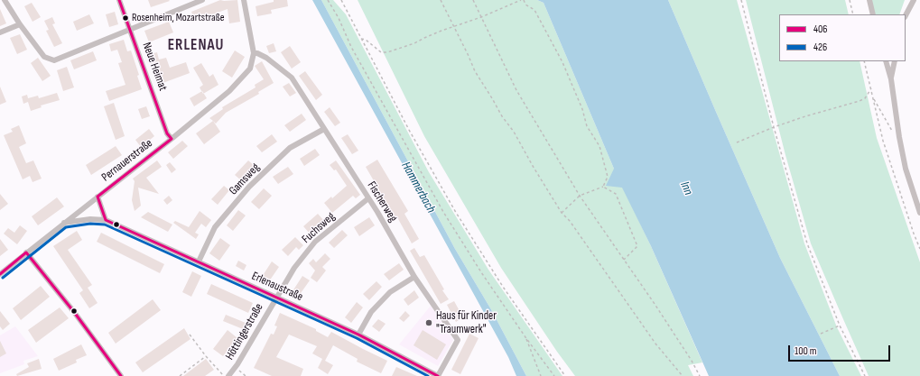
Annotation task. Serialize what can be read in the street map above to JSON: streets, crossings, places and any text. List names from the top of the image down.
{
  "streets": {
    "street": [
      "Neue Heimat",
      "Pernauerstraße",
      "Gamsweg",
      "Fischerweg",
      "Fuchsweg",
      "Erlenaustraße",
      "Höttingerstraße"
    ]
  },
  "crossings": [
    ["Neue Heimat", "Pernauerstraße"],
    ["Pernauerstraße", "Fischerweg"],
    ["Pernauerstraße", "Erlenaustraße"],
    ["Gamsweg", "Fischerweg"],
    ["Gamsweg", "Erlenaustraße"],
    ["Fischerweg", "Fuchsweg"],
    ["Fischerweg", "Erlenaustraße"],
    ["Fuchsweg", "Erlenaustraße"],
    ["Fuchsweg", "Höttingerstraße"],
    ["Erlenaustraße", "Höttingerstraße"]
  ],
  "districts": ["ERLENAU"],
  "water": ["Hammerbach", "Inn"],
  "places": ["Rosenheim, Mozartstraße", "Haus für Kinder \"Traumwerk\""],
  "lines": ["transit line 406", "transit line 426"],
  "legend": ["406", "426"],
  "scale_bar": "100 m"
}
